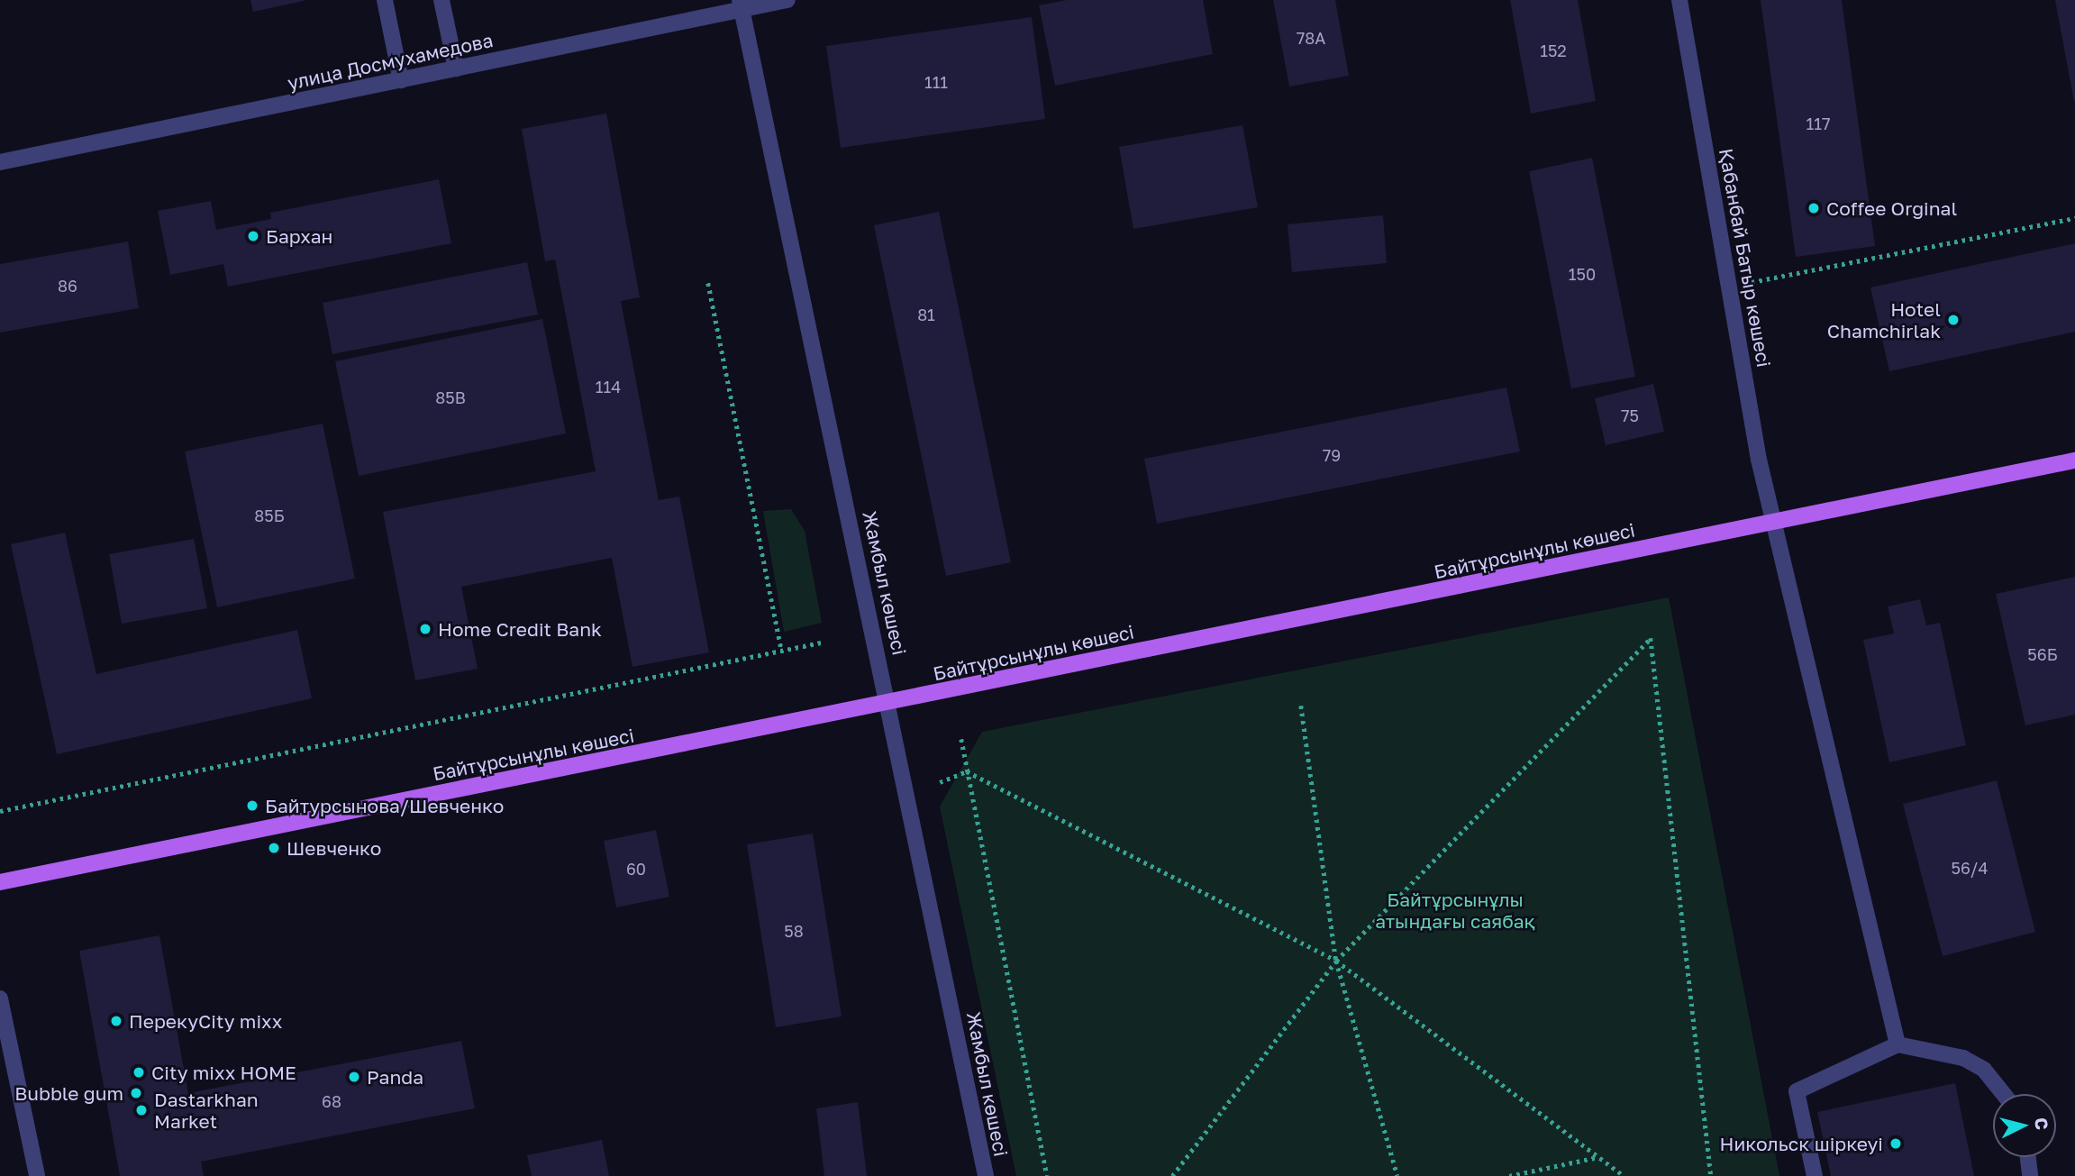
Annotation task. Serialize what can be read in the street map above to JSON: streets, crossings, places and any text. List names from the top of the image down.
{
  "streets": {
    "main road": ["Байтұрсынұлы көшесі"],
    "street": ["улица Досмухамедова", "Қабанбай Батыр көшесі", "Жамбыл көшесі"]
  },
  "crossings": [
    ["улица Досмухамедова", "Жамбыл көшесі"],
    ["Қабанбай Батыр көшесі", "Байтұрсынұлы көшесі"],
    ["Байтұрсынұлы көшесі", "Жамбыл көшесі"]
  ],
  "parks": ["Байтұрсынұлы атындағы саябақ"],
  "places": [
    "Coffee Orginal",
    "Бархан",
    "Hotel Chamchirlak",
    "Home Credit Bank",
    "Байтурсынова/Шевченко",
    "Шевченко",
    "ПерекуCity mixx",
    "City mixx HOME",
    "Panda",
    "Bubble gum",
    "Dastarkhan Market",
    "Никольск шіркеуі"
  ],
  "house_numbers": [
    "78А",
    "152",
    "111",
    "117",
    "150",
    "86",
    "81",
    "114",
    "85В",
    "75",
    "79",
    "85Б",
    "56Б",
    "56/4",
    "60",
    "58",
    "68"
  ],
  "north": "right"
}
